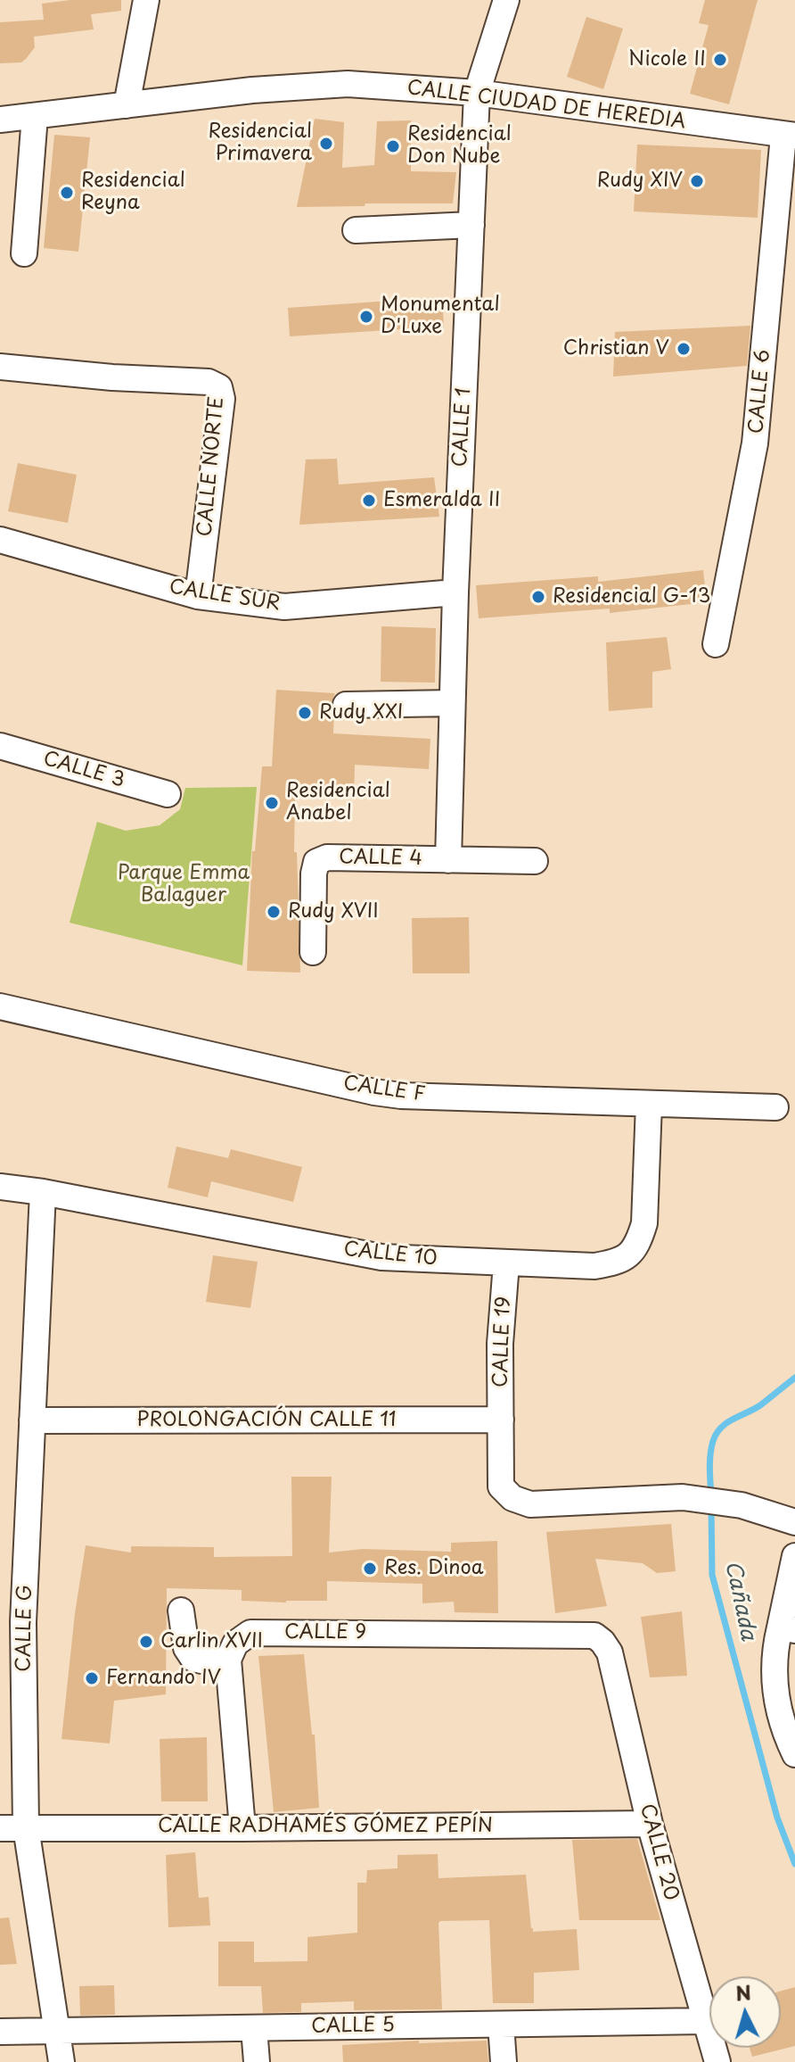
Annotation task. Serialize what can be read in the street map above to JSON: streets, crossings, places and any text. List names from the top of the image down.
{
  "streets": {
    "street": [
      "CALLE CIUDAD DE HEREDIA",
      "CALLE 6",
      "CALLE 1",
      "CALLE NORTE",
      "CALLE SUR",
      "CALLE 3",
      "CALLE 4",
      "CALLE F",
      "CALLE 10",
      "CALLE 19",
      "PROLONGACIÓN CALLE 11",
      "CALLE G",
      "CALLE 9",
      "CALLE RADHAMÉS GÓMEZ PEPÍN",
      "CALLE 20",
      "CALLE 5"
    ]
  },
  "crossings": [
    ["CALLE CIUDAD DE HEREDIA", "CALLE 6"],
    ["CALLE CIUDAD DE HEREDIA", "CALLE 1"],
    ["CALLE 1", "CALLE SUR"],
    ["CALLE 1", "CALLE 4"],
    ["CALLE NORTE", "CALLE SUR"],
    ["CALLE F", "CALLE 10"],
    ["CALLE 10", "CALLE 19"],
    ["CALLE 10", "CALLE G"],
    ["CALLE 19", "PROLONGACIÓN CALLE 11"],
    ["PROLONGACIÓN CALLE 11", "CALLE G"],
    ["CALLE G", "CALLE RADHAMÉS GÓMEZ PEPÍN"],
    ["CALLE G", "CALLE 5"],
    ["CALLE 9", "CALLE 20"],
    ["CALLE RADHAMÉS GÓMEZ PEPÍN", "CALLE 20"],
    ["CALLE 20", "CALLE 5"]
  ],
  "water": ["Cañada"],
  "parks": ["Parque Emma Balaguer"],
  "places": [
    "Nicole II",
    "Residencial Primavera",
    "Residencial Don Nube",
    "Rudy XIV",
    "Residencial Reyna",
    "Monumental D'Luxe",
    "Christian V",
    "Esmeralda II",
    "Residencial G-13",
    "Rudy XXI",
    "Residencial Anabel",
    "Rudy XVII",
    "Res. Dinoa",
    "Carlin XVII",
    "Fernando IV"
  ],
  "north": "top"
}
